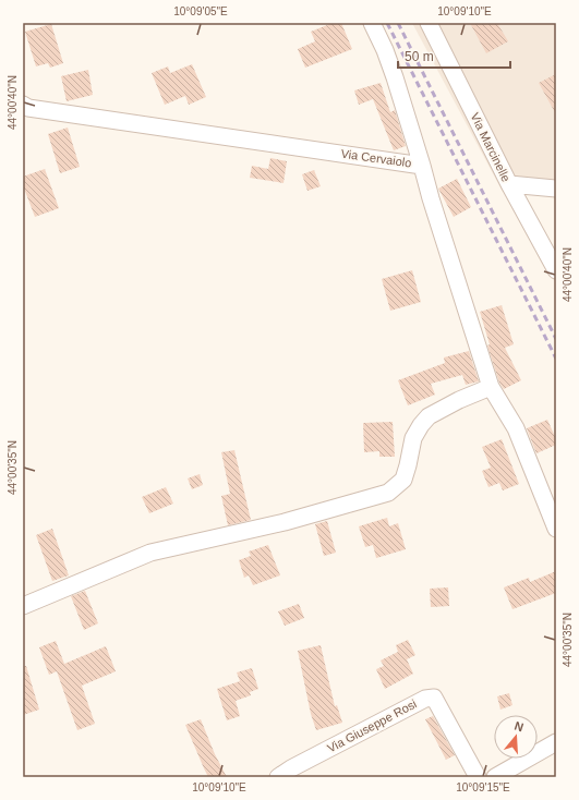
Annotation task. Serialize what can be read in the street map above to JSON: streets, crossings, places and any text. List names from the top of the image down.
{
  "streets": {
    "street": ["Via Marcinelle", "Via Cervaiolo", "Via Giuseppe Rosi"]
  },
  "scale_bar": "50 m",
  "north": "top",
  "coordinates": [
    "10°09'05\"E",
    "10°09'10\"E",
    "44°00'40\"N",
    "44°00'35\"N",
    "10°09'15\"E"
  ]
}
